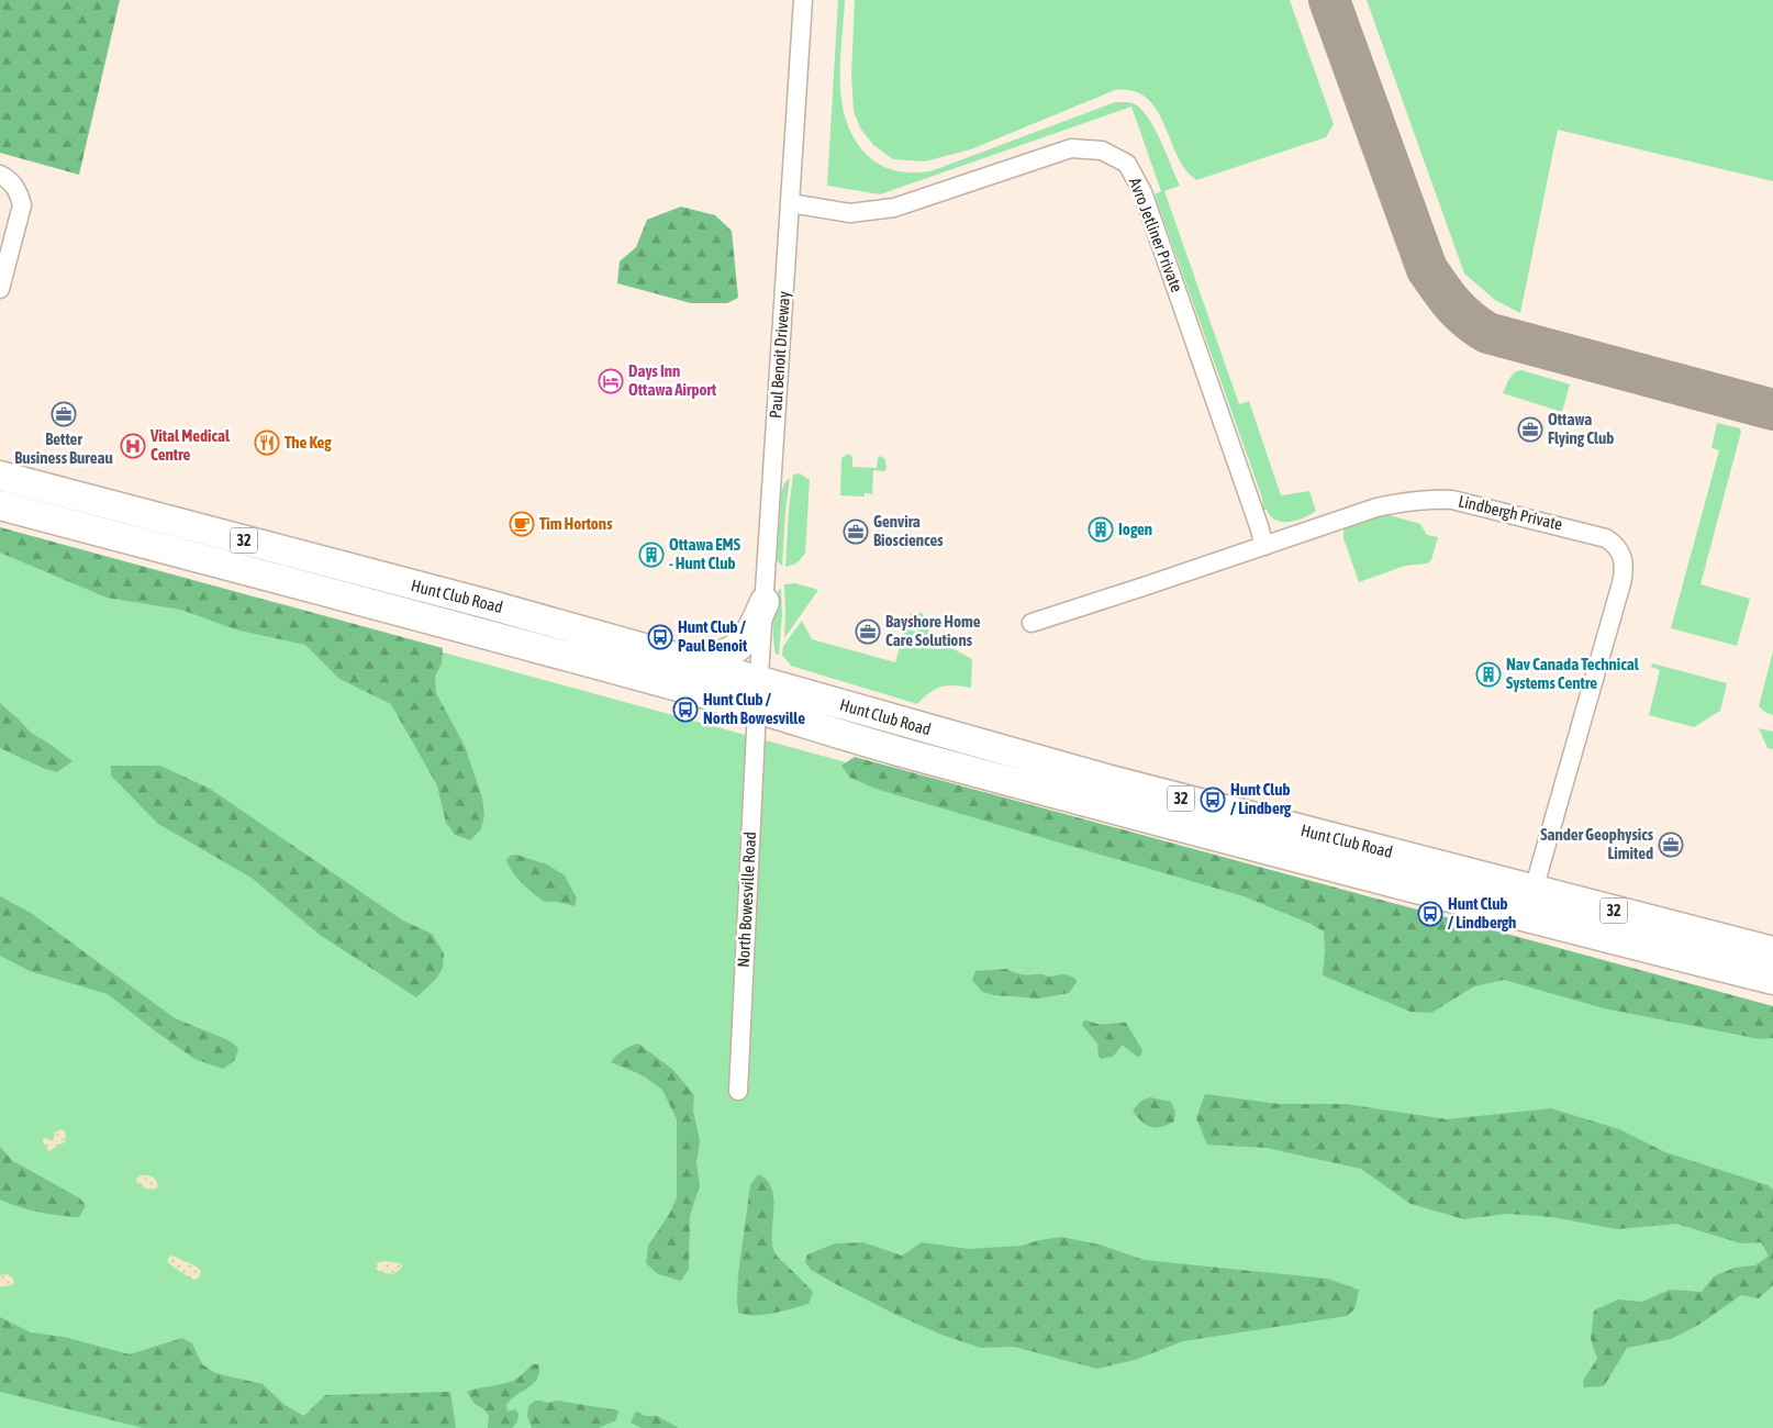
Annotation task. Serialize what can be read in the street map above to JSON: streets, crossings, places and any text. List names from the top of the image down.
{
  "streets": {
    "main road": ["32", "Hunt Club Road"],
    "street": [
      "Avro Jetliner Private",
      "Paul Benoit Driveway",
      "Lindbergh Private",
      "North Bowesville Road"
    ]
  },
  "crossings": [
    ["Avro Jetliner Private", "Paul Benoit Driveway"],
    ["Avro Jetliner Private", "Lindbergh Private"],
    ["Paul Benoit Driveway", "Hunt Club Road"],
    ["Paul Benoit Driveway", "North Bowesville Road"],
    ["Lindbergh Private", "Hunt Club Road"],
    ["Hunt Club Road", "North Bowesville Road"]
  ],
  "places": {
    "hotel": ["Days Inn Ottawa Airport"],
    "office": [
      "Better Business Bureau",
      "Ottawa Flying Club",
      "Genvira Biosciences",
      "Bayshore Home Care Solutions",
      "Sander Geophysics Limited"
    ],
    "restaurant": ["The Keg"],
    "hospital": ["Vital Medical Centre"],
    "cafe": ["Tim Hortons"],
    "building": ["Iogen", "Ottawa EMS - Hunt Club", "Nav Canada Technical Systems Centre"],
    "bus stop": [
      "Hunt Club / Paul Benoit",
      "Hunt Club / North Bowesville",
      "Hunt Club / Lindberg",
      "Hunt Club / Lindbergh"
    ]
  }
}
